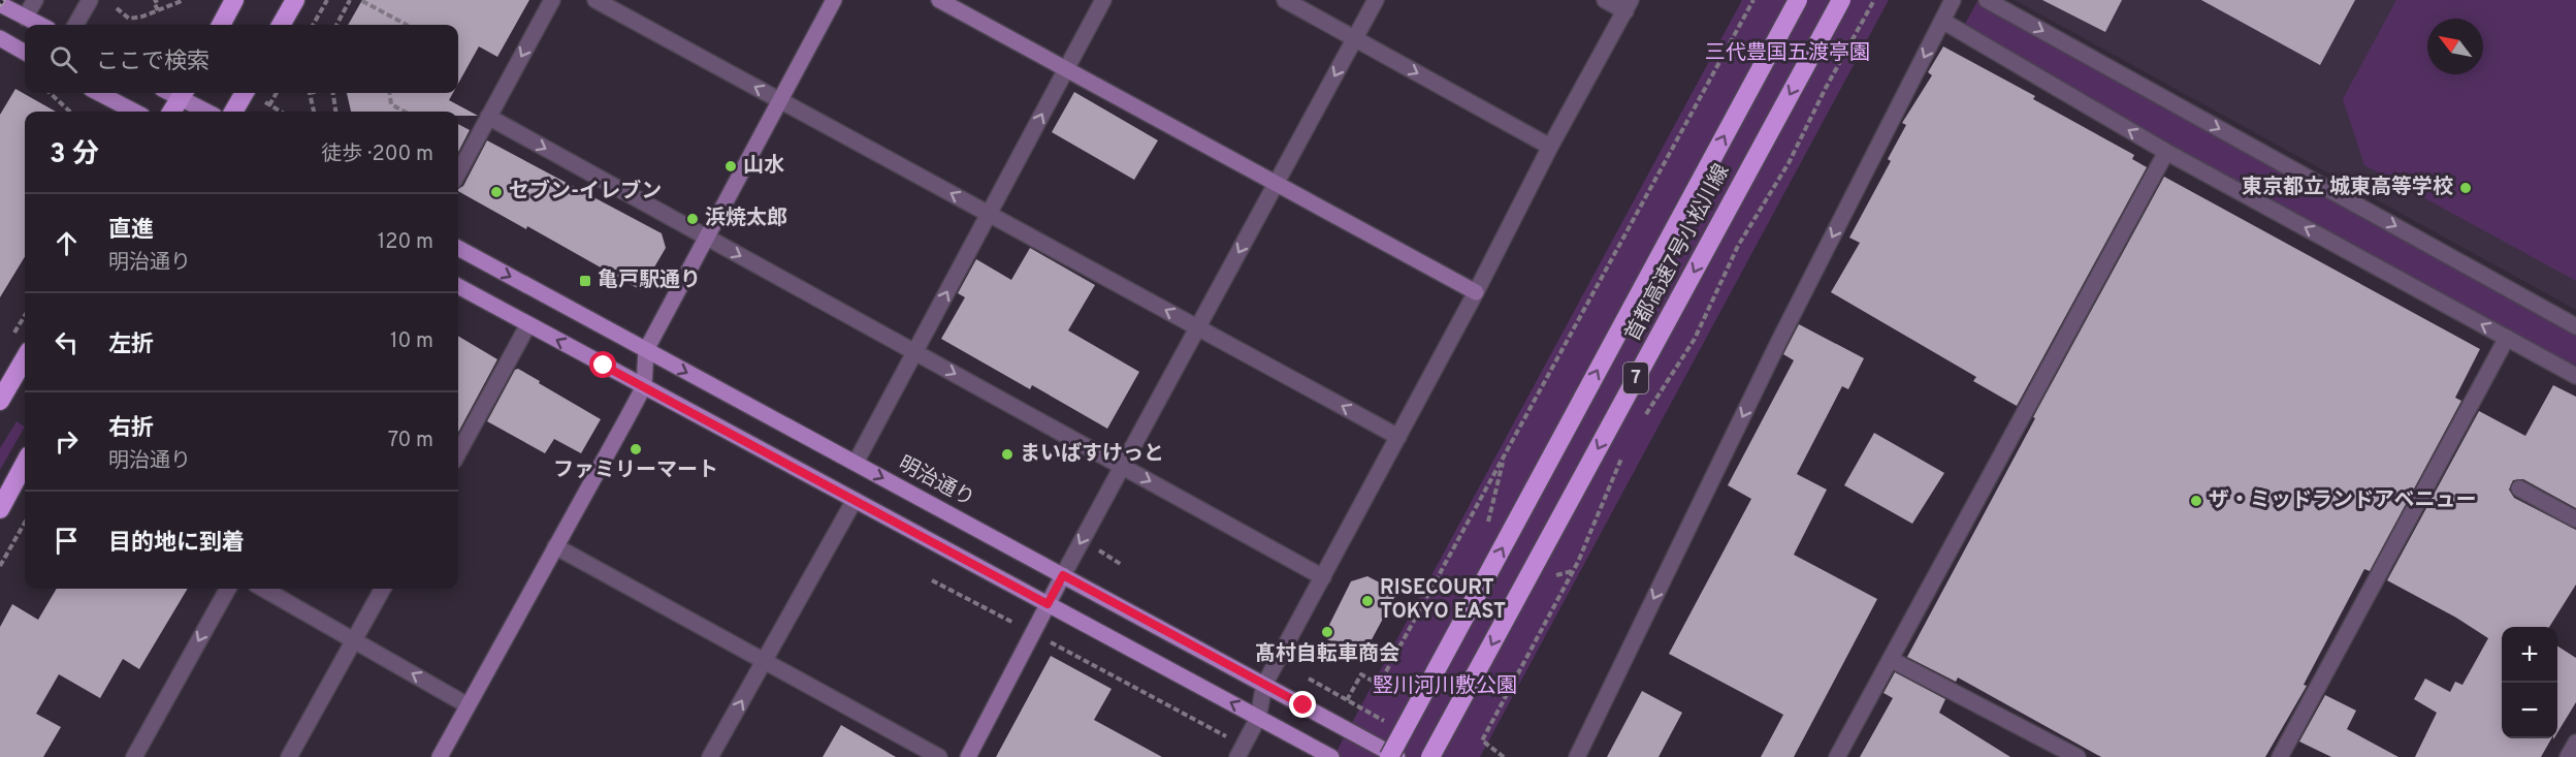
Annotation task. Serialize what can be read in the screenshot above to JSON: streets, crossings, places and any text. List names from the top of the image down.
{
  "streets": {
    "highway": ["首都高速7号小松川線", "7"],
    "main road": ["明治通り"]
  },
  "parks": ["三代豊国五渡亭園", "竪川河川敷公園"],
  "places": {
    "other": [
      "山水",
      "東京都立 城東高等学校",
      "セブン-イレブン",
      "浜焼太郎",
      "ファミリーマート",
      "まいばすけっと",
      "ザ・ミッドランドアベニュー",
      "RISECOURT TOKYO EAST",
      "髙村自転車商会"
    ],
    "transit": ["亀戸駅通り"]
  },
  "north": "top left",
  "page": {
    "search": "ここで検索",
    "heading": ["3 分", "徒歩 · 200 m"],
    "list": [
      ["直進", "明治通り", "120 m"],
      ["左折", "10 m"],
      ["右折", "明治通り", "70 m"],
      "目的地に到着"
    ],
    "map_buttons": ["+", "−"]
  }
}
